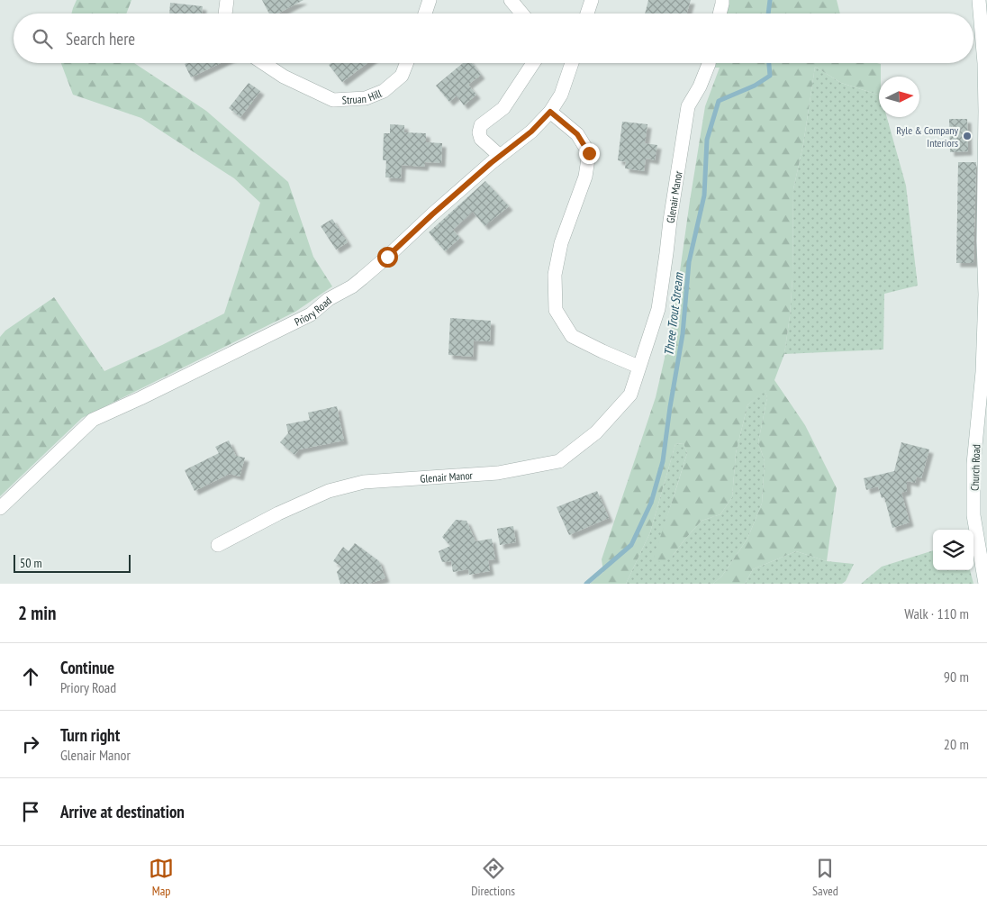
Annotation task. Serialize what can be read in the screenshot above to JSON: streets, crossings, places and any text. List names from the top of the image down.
{
  "streets": {
    "street": [
      "Struan Hill",
      "Glenair Manor",
      "Priory Road",
      "Church Road"
    ]
  },
  "water": ["Three Trout Stream"],
  "places": ["Ryle & Company Interiors"],
  "scale_bar": "50 m",
  "north": "right",
  "page": {
    "search": "Search here",
    "scale": "50 m",
    "heading": ["2 min", "Walk · 110 m"],
    "list": [
      ["Continue", "Priory Road", "90 m"],
      ["Turn right", "Glenair Manor", "20 m"],
      "Arrive at destination"
    ],
    "nav": ["Map", "Directions", "Saved"]
  }
}
